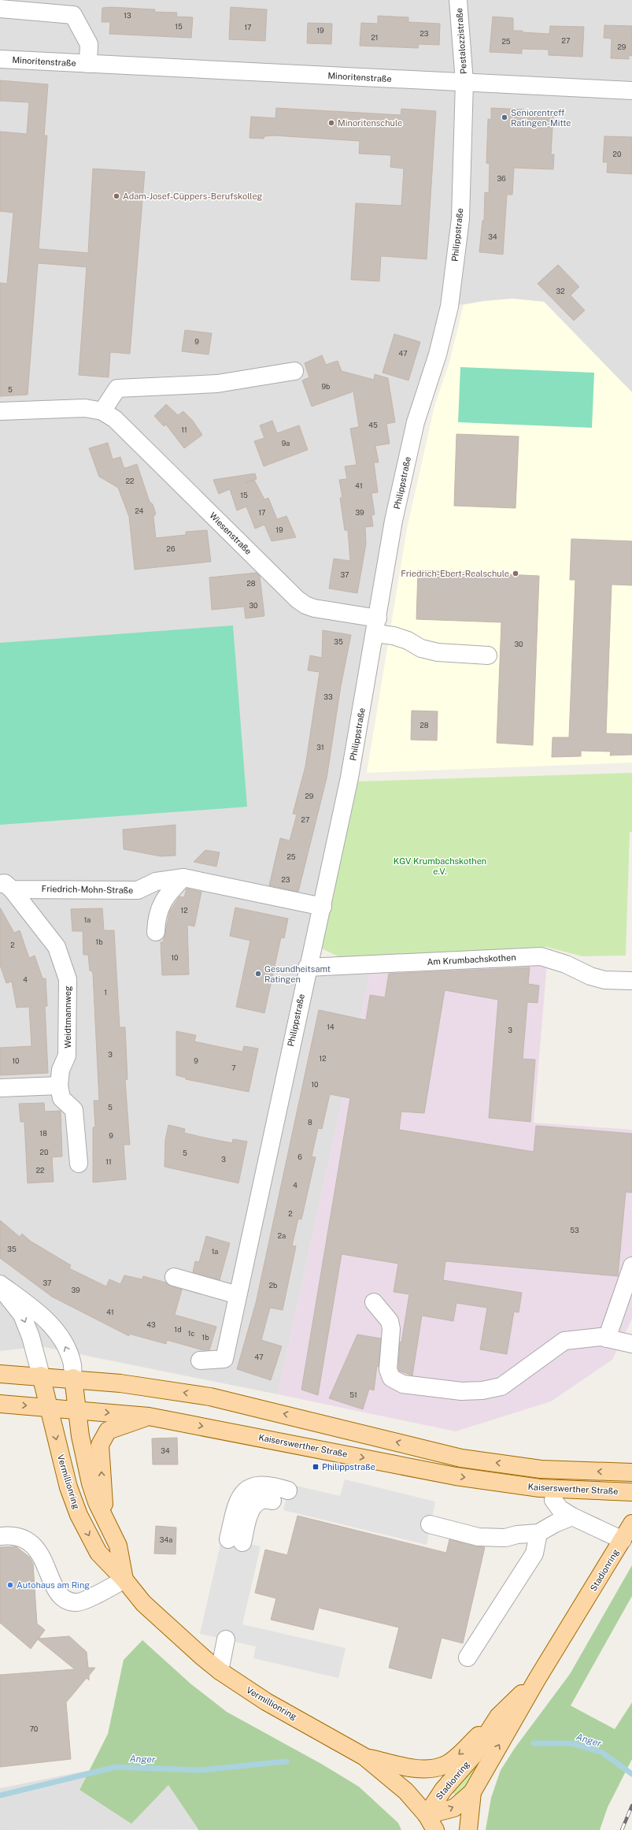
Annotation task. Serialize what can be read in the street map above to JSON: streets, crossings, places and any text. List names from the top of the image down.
{
  "streets": {
    "main road": ["Kaiserswerther Straße", "Vermillionring", "Stadionring"],
    "street": [
      "Pestalozzistraße",
      "Minoritenstraße",
      "Philippstraße",
      "Wiesenstraße",
      "Friedrich-Mohn-Straße",
      "Am Krumbachskothen",
      "Weidtmannweg"
    ]
  },
  "crossings": [
    ["Pestalozzistraße", "Minoritenstraße"],
    ["Pestalozzistraße", "Philippstraße"],
    ["Minoritenstraße", "Philippstraße"],
    ["Philippstraße", "Wiesenstraße"],
    ["Philippstraße", "Friedrich-Mohn-Straße"],
    ["Philippstraße", "Am Krumbachskothen"],
    ["Friedrich-Mohn-Straße", "Weidtmannweg"],
    ["Kaiserswerther Straße", "Vermillionring"],
    ["Vermillionring", "Stadionring"]
  ],
  "water": ["Anger"],
  "parks": ["KGV Krumbachskothen e.V."],
  "places": {
    "other": [
      "Seniorentreff Ratingen-Mitte",
      "Minoritenschule",
      "Adam-Josef-Cüppers-Berufskolleg",
      "Friedrich-Ebert-Realschule",
      "Gesundheitsamt Ratingen",
      "Autohaus am Ring"
    ],
    "transit": ["Philippstraße"]
  },
  "house_numbers": [
    "13",
    "15",
    "17",
    "19",
    "23",
    "21",
    "27",
    "25",
    "29",
    "20",
    "36",
    "34",
    "32",
    "9",
    "47",
    "9b",
    "5",
    "45",
    "11",
    "9a",
    "22",
    "41",
    "15",
    "24",
    "17",
    "39",
    "19",
    "26",
    "37",
    "28",
    "30",
    "35",
    "30",
    "33",
    "28",
    "31",
    "29",
    "27",
    "25",
    "23",
    "12",
    "1a",
    "1b",
    "2",
    "10",
    "4",
    "1",
    "14",
    "3",
    "3",
    "12",
    "10",
    "9",
    "7",
    "10",
    "5",
    "8",
    "18",
    "9",
    "20",
    "5",
    "6",
    "3",
    "11",
    "22",
    "4",
    "2",
    "53",
    "2a",
    "35",
    "1a",
    "37",
    "2b",
    "39",
    "41",
    "43",
    "1d",
    "1c",
    "1b",
    "47",
    "51",
    "34",
    "34a",
    "70"
  ]
}
